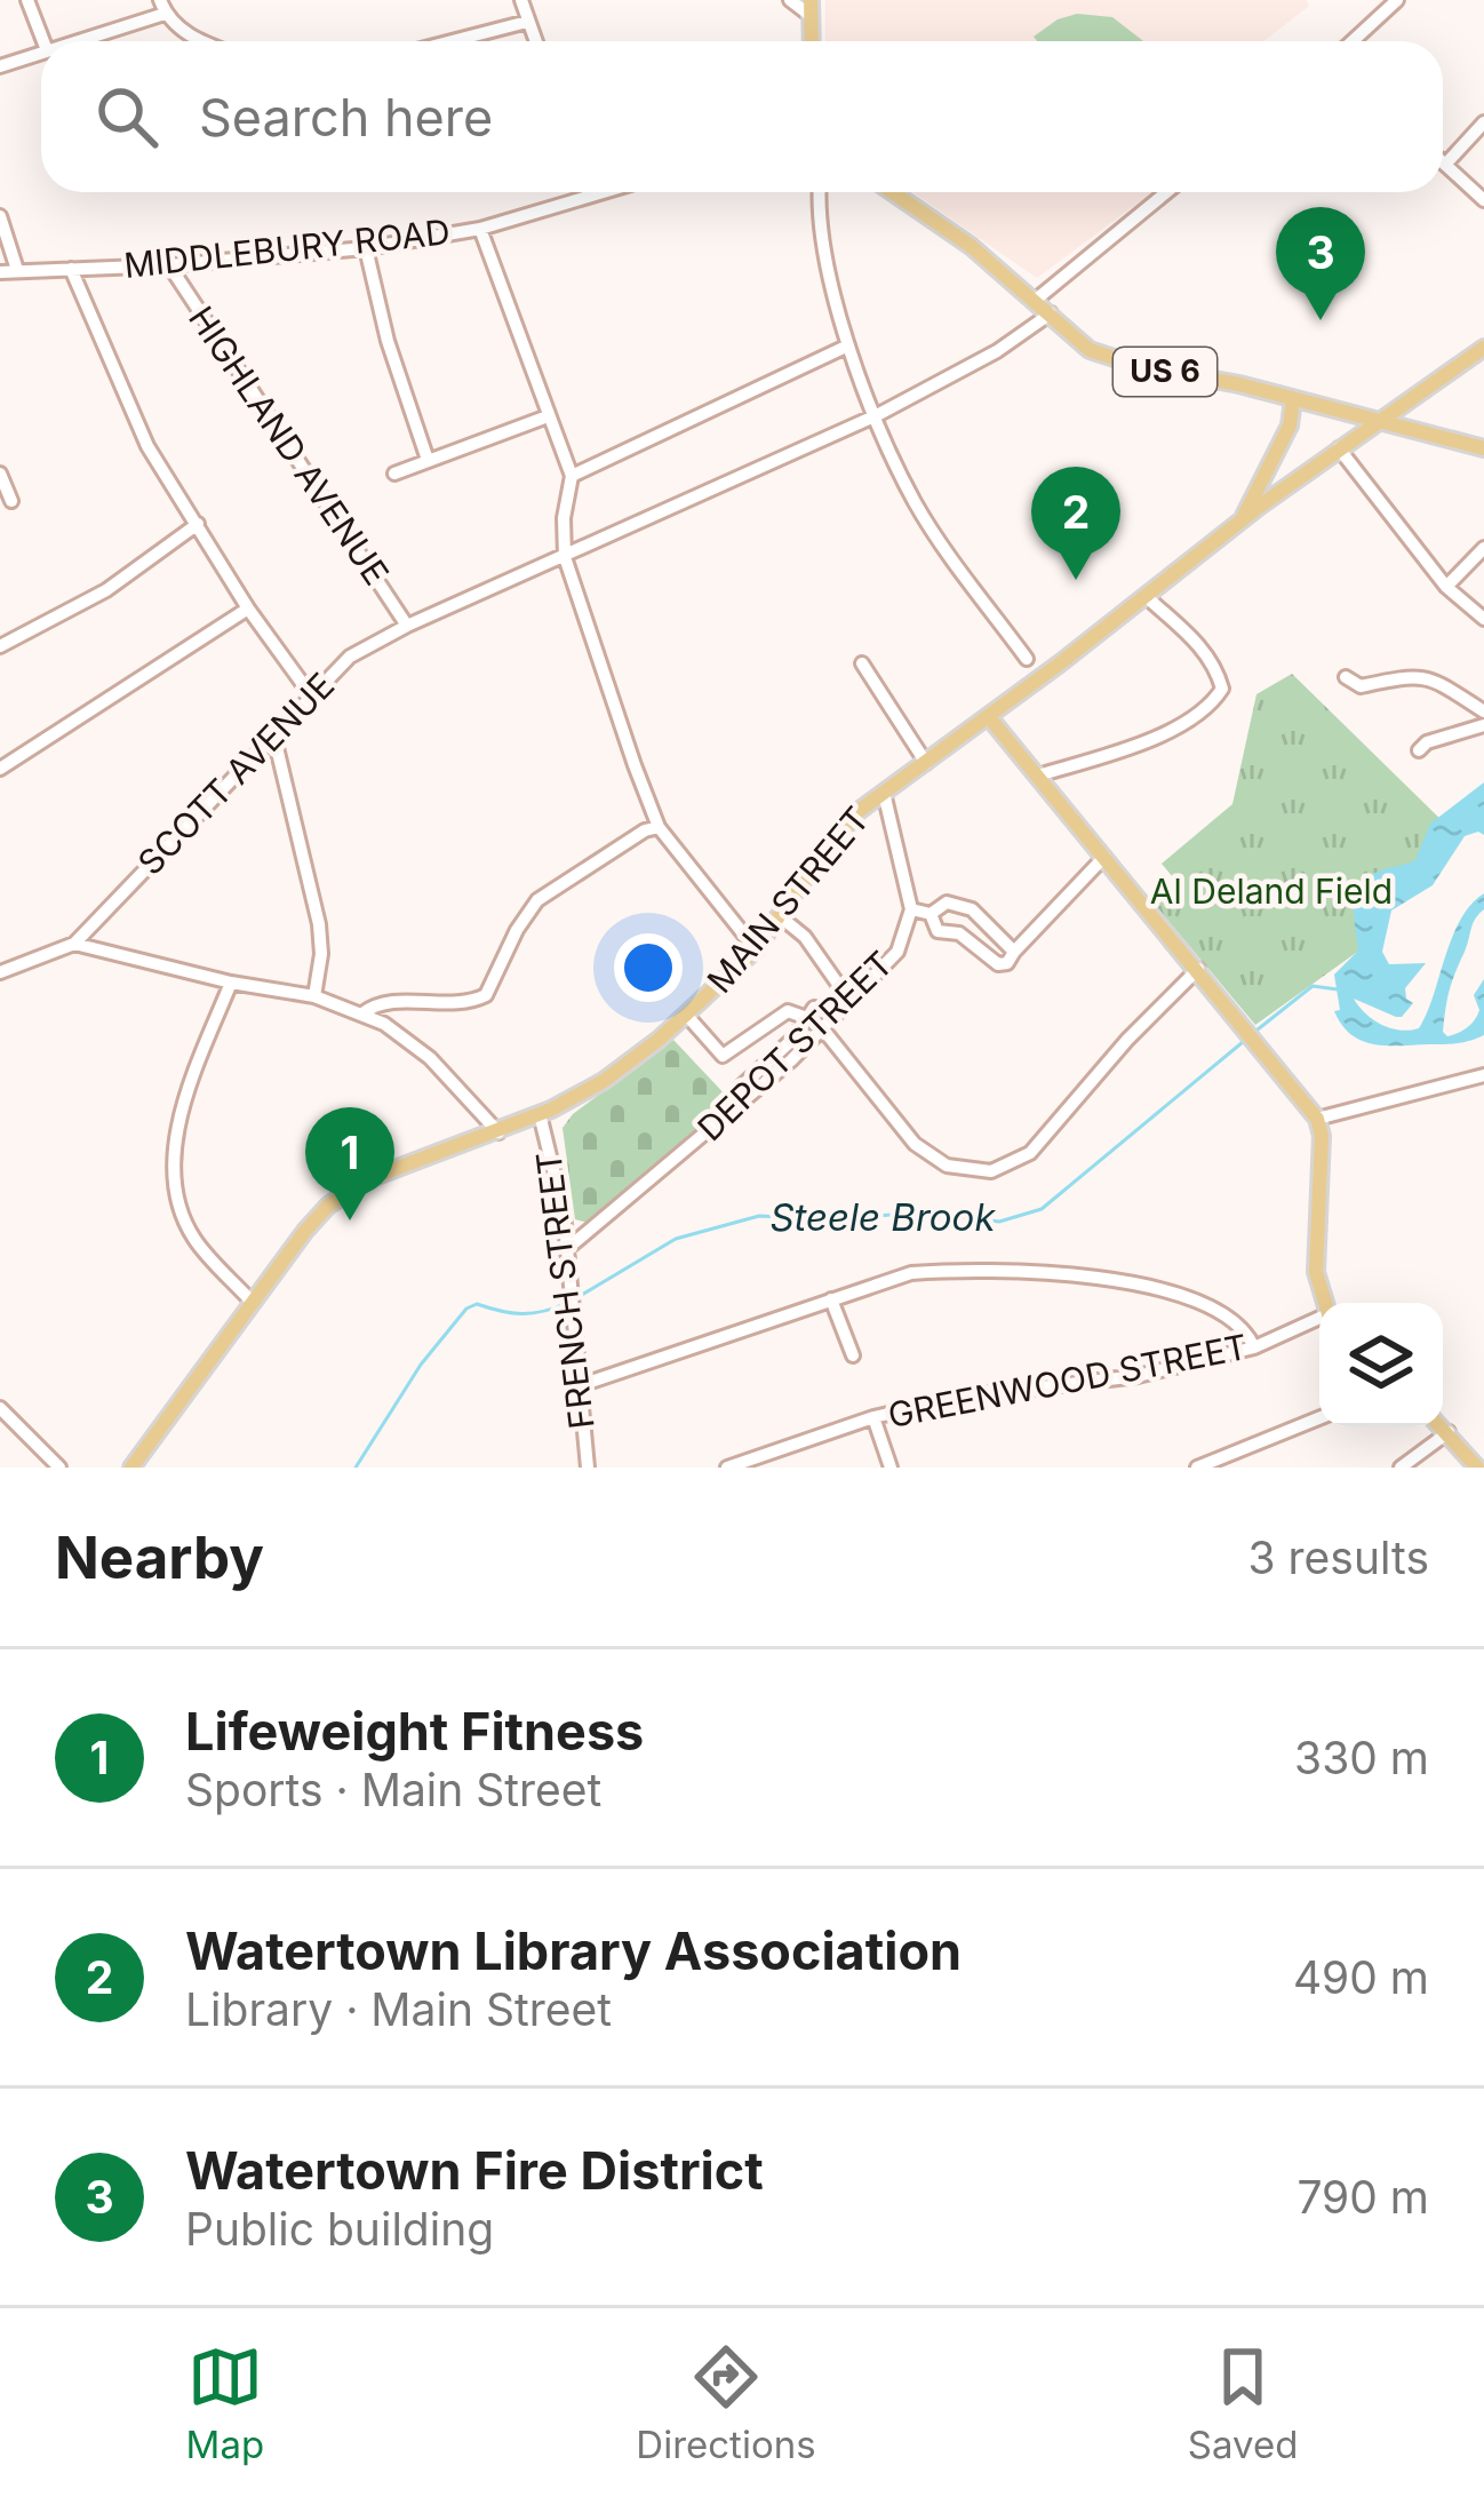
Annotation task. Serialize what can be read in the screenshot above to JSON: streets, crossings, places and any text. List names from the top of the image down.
{
  "streets": {
    "main road": ["US 6", "MAIN STREET"],
    "street": [
      "MIDDLEBURY ROAD",
      "HIGHLAND AVENUE",
      "SCOTT AVENUE",
      "DEPOT STREET",
      "FRENCH STREET",
      "GREENWOOD STREET"
    ]
  },
  "crossings": [
    ["MIDDLEBURY ROAD", "HIGHLAND AVENUE"],
    ["US 6", "SCOTT AVENUE"],
    ["US 6", "MAIN STREET"],
    ["HIGHLAND AVENUE", "SCOTT AVENUE"],
    ["MAIN STREET", "DEPOT STREET"],
    ["MAIN STREET", "FRENCH STREET"],
    ["DEPOT STREET", "FRENCH STREET"]
  ],
  "water": ["Steele Brook"],
  "parks": ["Al Deland Field"],
  "page": {
    "search": "Search here",
    "pins": ["3", "2", "1"],
    "heading": ["Nearby", "3 results"],
    "list": [
      {
        "mark": "1",
        "name": "Lifeweight Fitness",
        "note": "Sports · Main Street",
        "value": "330 m"
      },
      {
        "mark": "2",
        "name": "Watertown Library Association",
        "note": "Library · Main Street",
        "value": "490 m"
      },
      {
        "mark": "3",
        "name": "Watertown Fire District",
        "note": "Public building",
        "value": "790 m"
      }
    ],
    "nav": ["Map", "Directions", "Saved"]
  }
}
